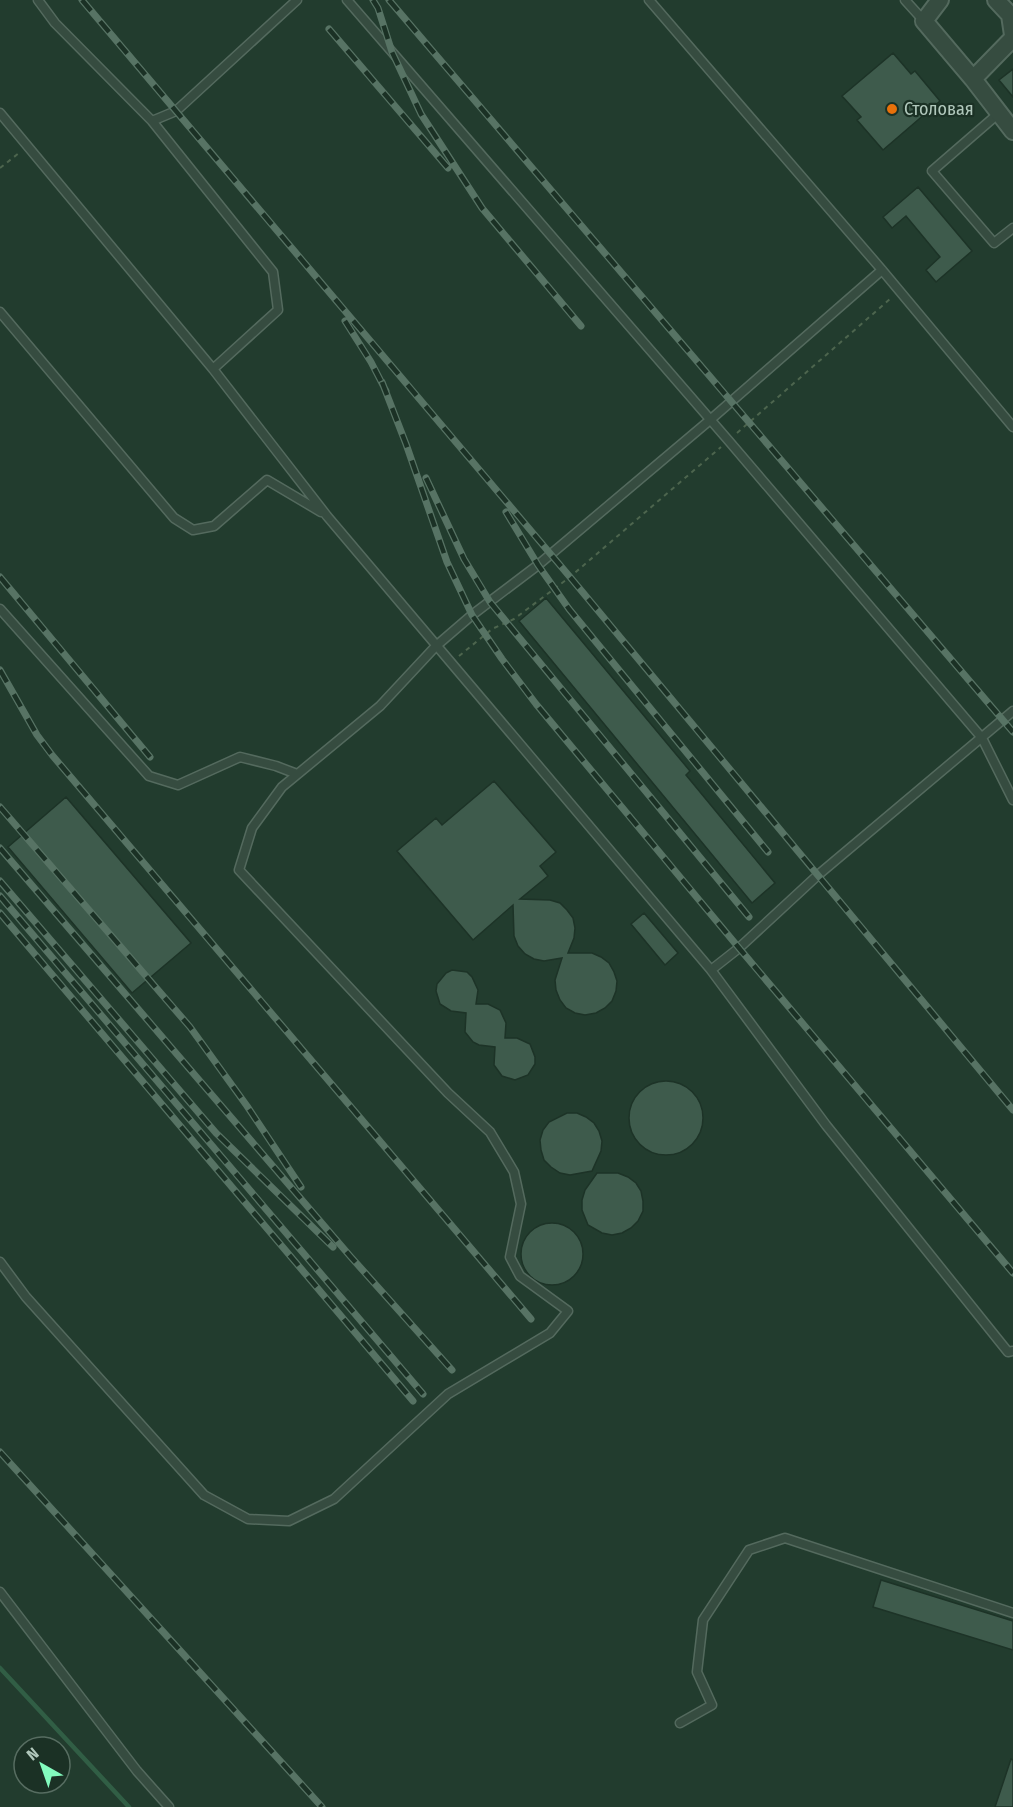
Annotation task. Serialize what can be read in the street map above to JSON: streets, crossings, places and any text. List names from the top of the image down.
{
  "places": ["Столовая"],
  "north": "top left"
}
